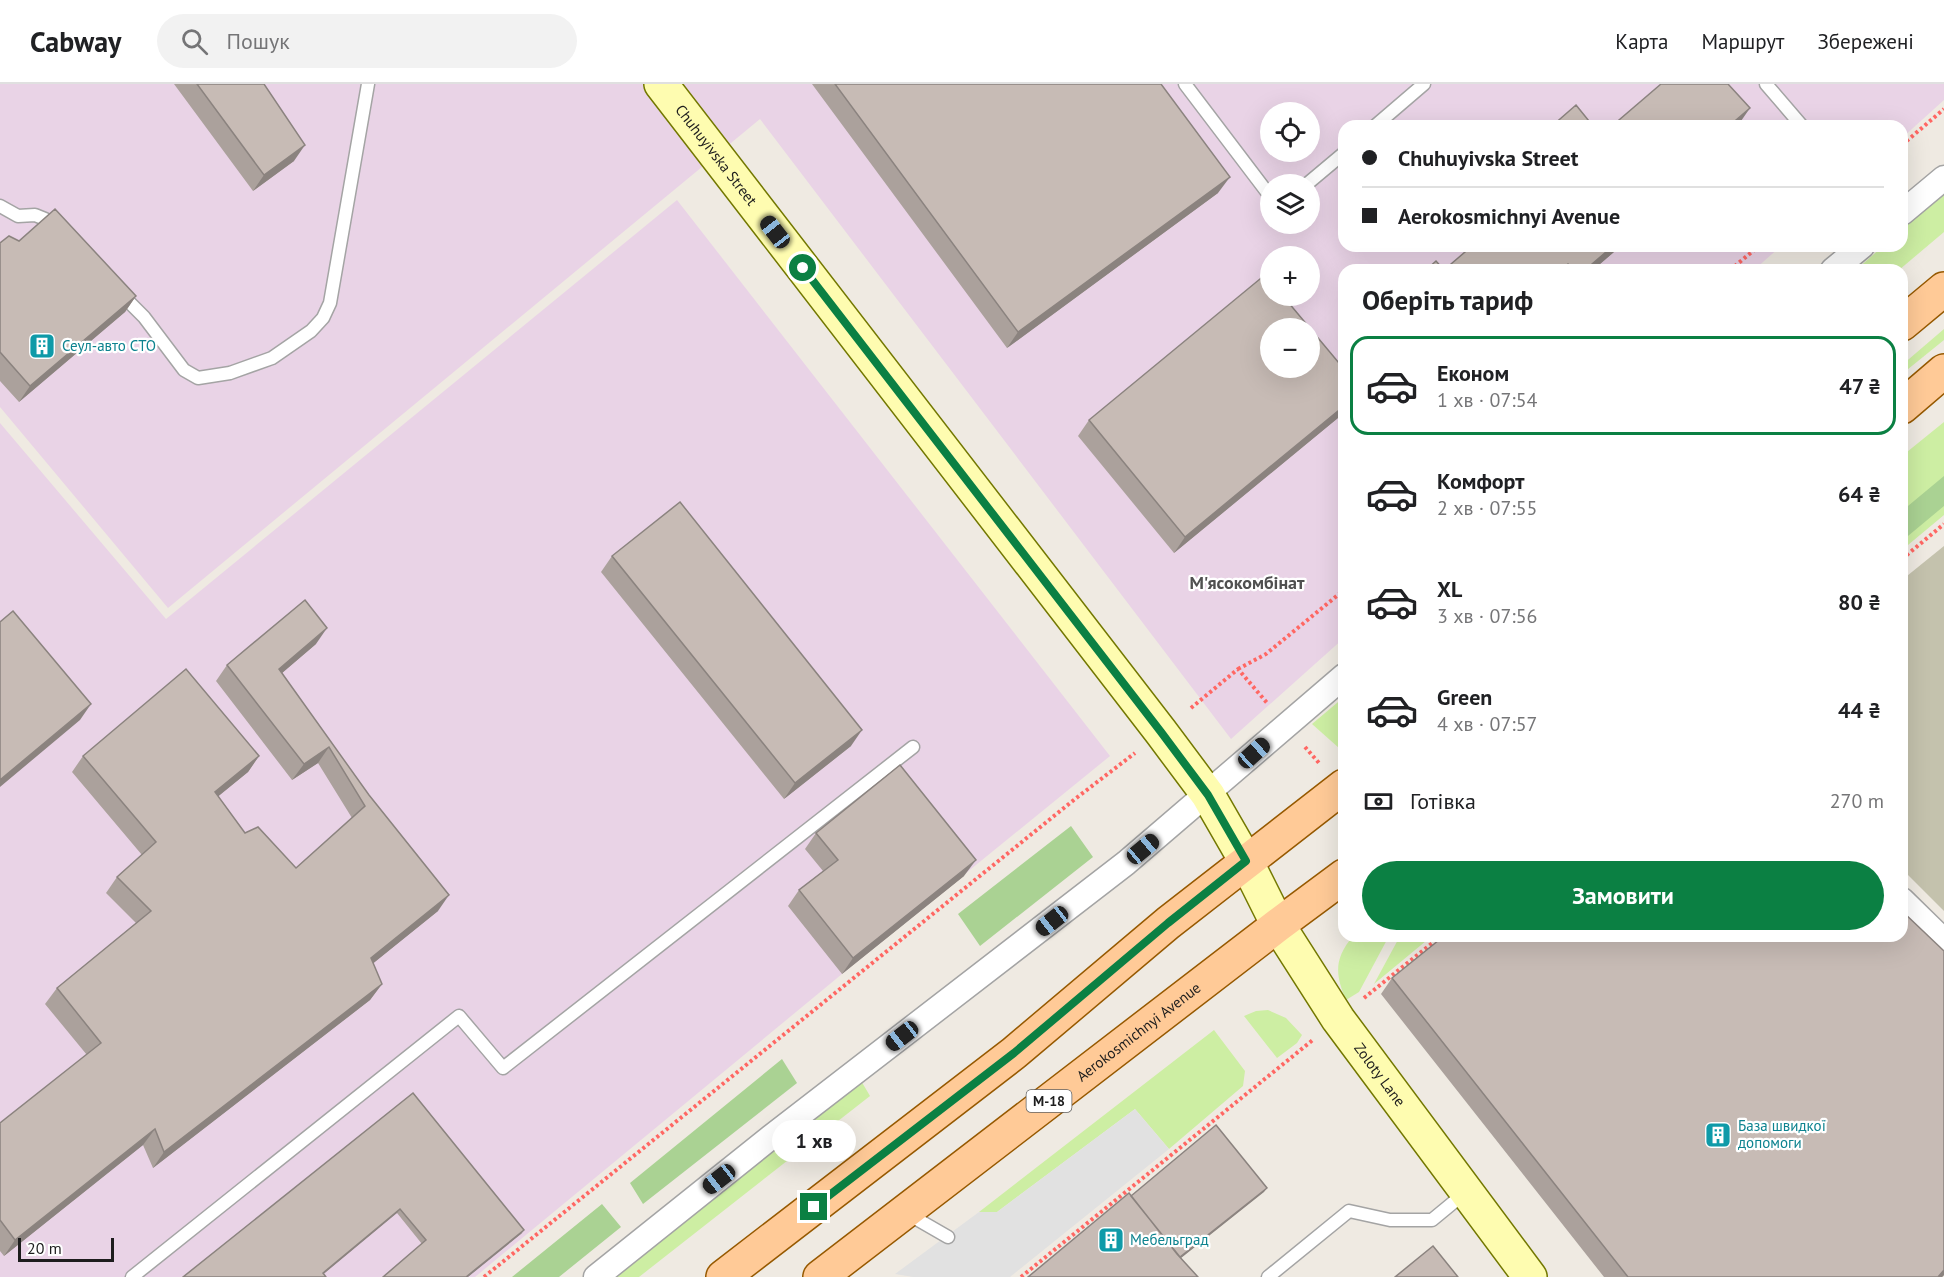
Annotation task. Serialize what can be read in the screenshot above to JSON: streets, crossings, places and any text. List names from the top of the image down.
{
  "streets": {
    "main road": ["Aerokosmichnyi Avenue", "М-18"],
    "street": ["Chuhuyivska Street", "Zoloty Lane"]
  },
  "crossings": [
    ["Chuhuyivska Street", "Zoloty Lane"],
    ["Aerokosmichnyi Avenue", "Zoloty Lane"]
  ],
  "districts": ["М'ясокомбінат"],
  "places": {
    "building": ["Сеул-авто СТО", "База швидкої допомоги", "Мебельград"]
  },
  "scale_bar": "20 m",
  "page": {
    "header": "Cabway",
    "search": "Пошук",
    "nav": ["Карта", "Маршрут", "Збережені"],
    "map_buttons": ["+", "−"],
    "banner": ["Chuhuyivska Street", "Aerokosmichnyi Avenue"],
    "heading": "Оберіть тариф",
    "list": [
      {
        "name": "Економ",
        "note": "1 хв · 07:54",
        "value": "47 ₴"
      },
      {
        "name": "Комфорт",
        "note": "2 хв · 07:55",
        "value": "64 ₴"
      },
      {
        "name": "XL",
        "note": "3 хв · 07:56",
        "value": "80 ₴"
      },
      {
        "name": "Green",
        "note": "4 хв · 07:57",
        "value": "44 ₴"
      }
    ],
    "pay": ["Готівка", "270 m"],
    "buttons": "Замовити",
    "bubble": "1 хв",
    "scale": "20 m"
  }
}
